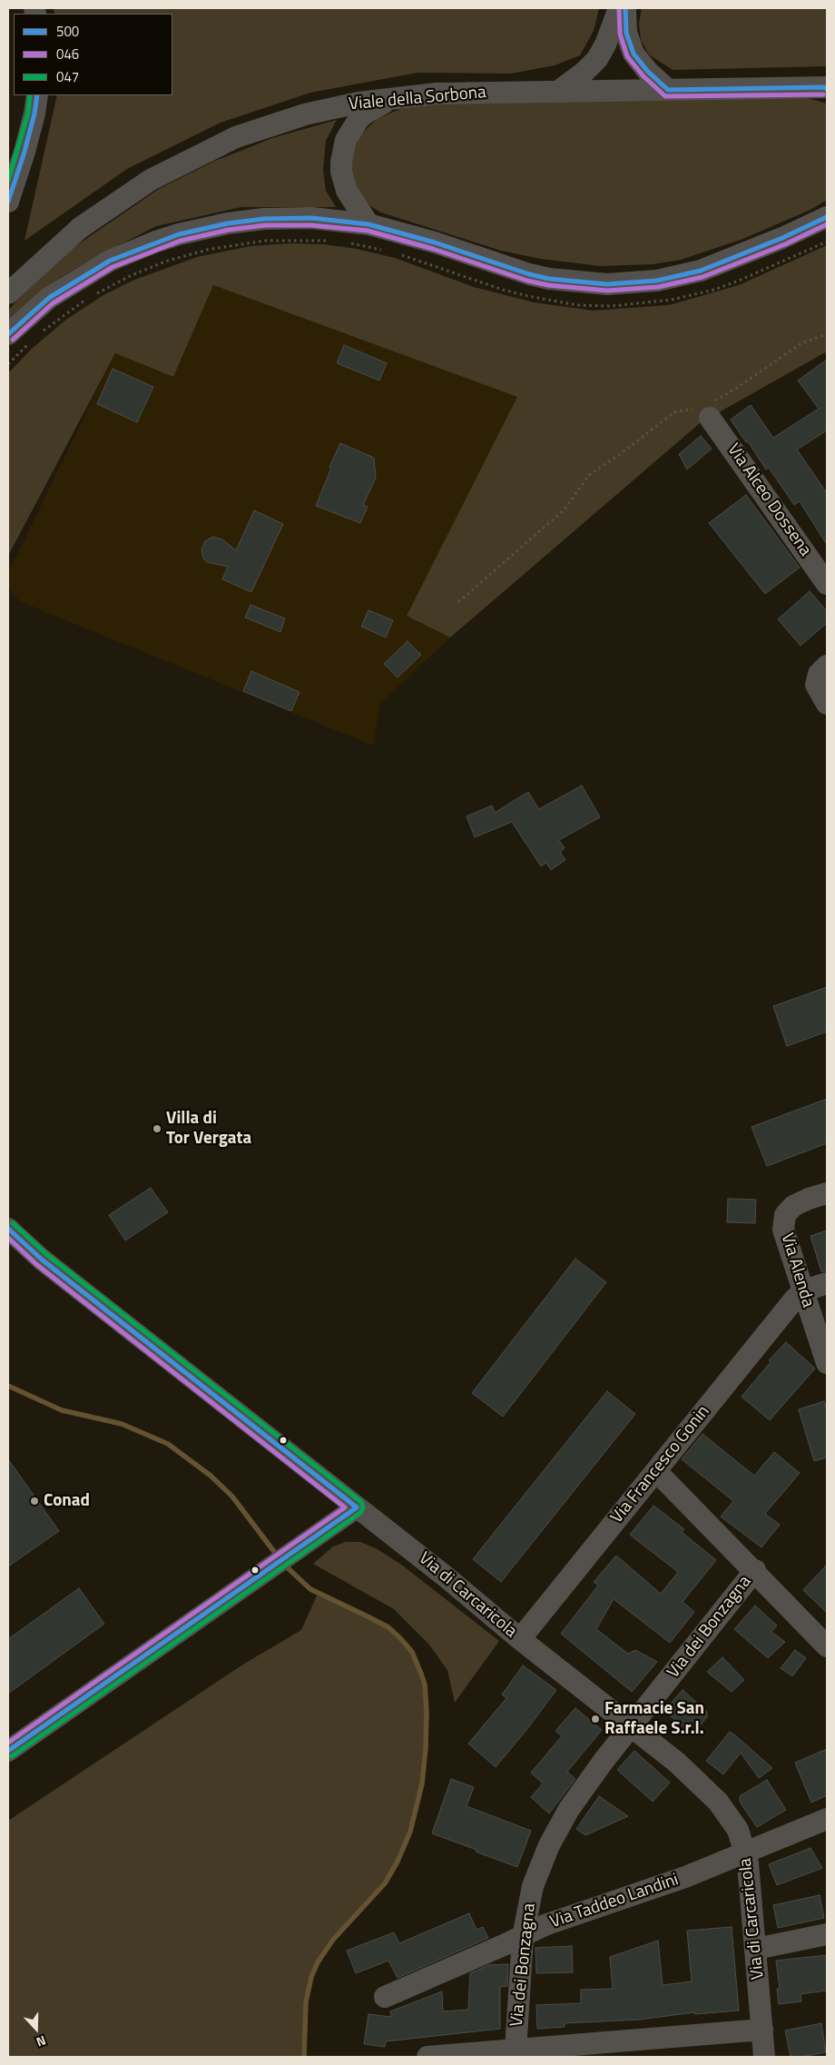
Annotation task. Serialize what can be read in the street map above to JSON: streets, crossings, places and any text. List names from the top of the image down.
{
  "streets": {
    "street": [
      "Viale della Sorbona",
      "Via Alceo Dossena",
      "Via Alenda",
      "Via Francesco Gonin",
      "Via di Carcaricola",
      "Via dei Bonzagna",
      "Via Taddeo Landini"
    ]
  },
  "crossings": [
    ["Via Alenda", "Via Francesco Gonin"],
    ["Via Francesco Gonin", "Via di Carcaricola"],
    ["Via di Carcaricola", "Via dei Bonzagna"],
    ["Via di Carcaricola", "Via Taddeo Landini"],
    ["Via dei Bonzagna", "Via Taddeo Landini"]
  ],
  "places": ["Villa di Tor Vergata", "Conad", "Farmacie San Raffaele S.r.l."],
  "lines": ["transit line 500", "transit line 046", "transit line 047"],
  "legend": ["500", "046", "047"],
  "north": "bottom"
}
